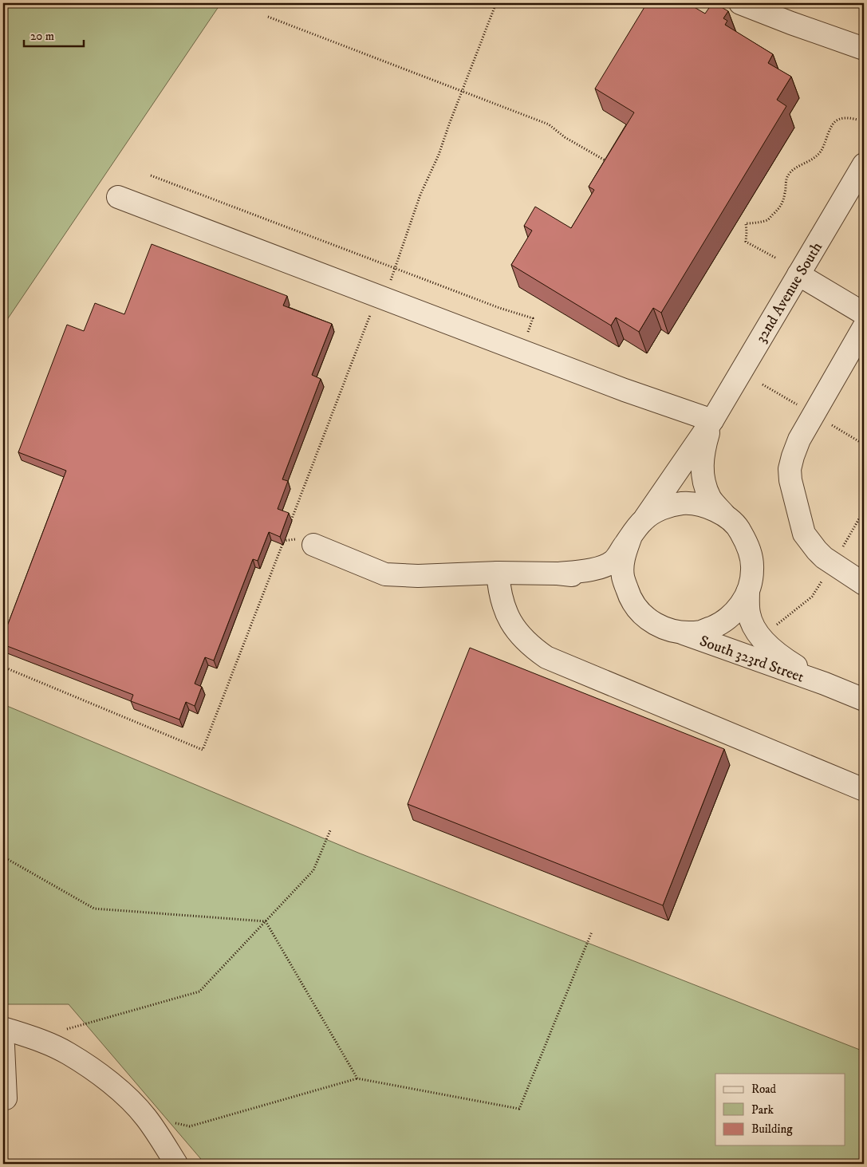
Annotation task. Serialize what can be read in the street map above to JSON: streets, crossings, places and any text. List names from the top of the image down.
{
  "streets": {
    "street": ["32nd Avenue South", "South 323rd Street"]
  },
  "crossings": [
    ["32nd Avenue South", "South 323rd Street"]
  ],
  "legend": ["Road", "Park", "Building"],
  "scale_bar": "20 m"
}
